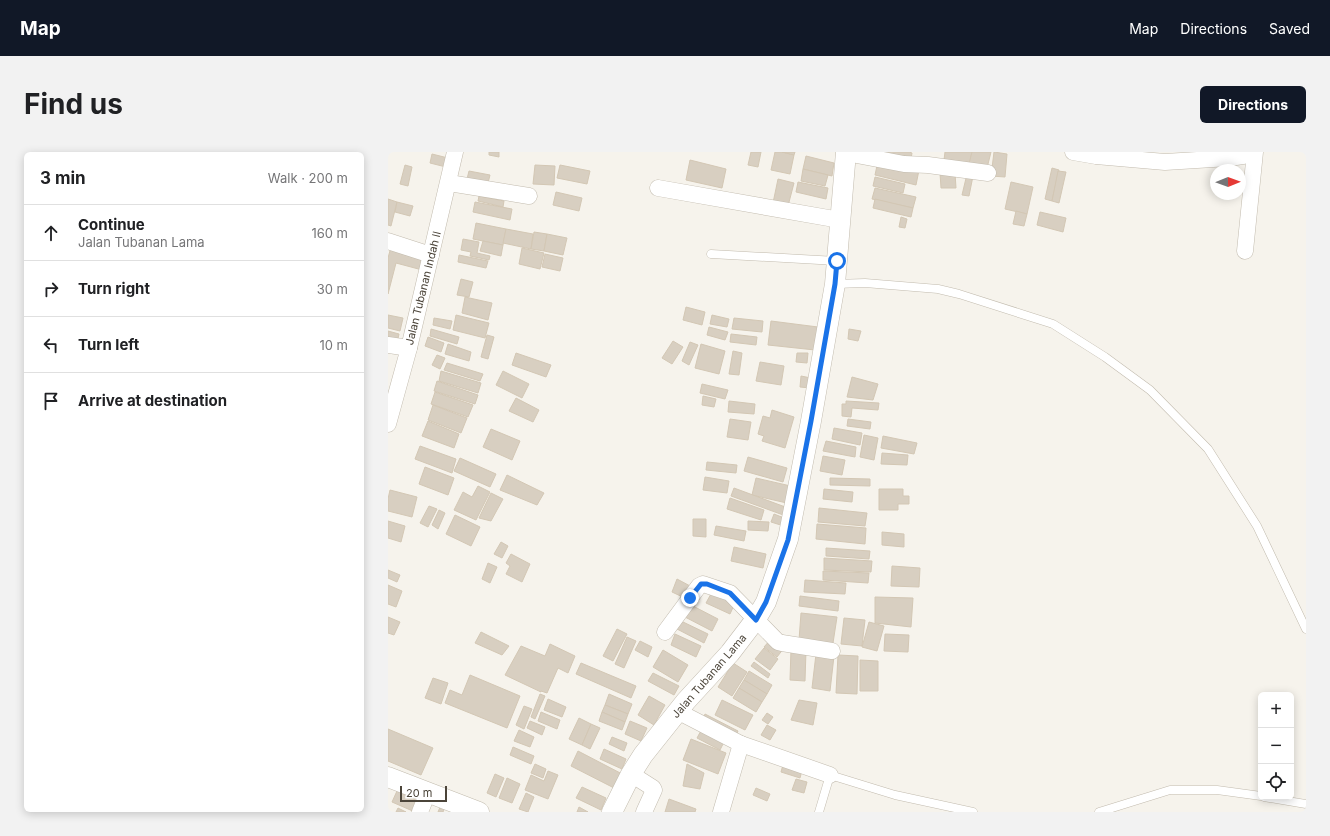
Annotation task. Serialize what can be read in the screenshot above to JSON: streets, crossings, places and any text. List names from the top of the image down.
{
  "streets": {
    "street": ["Jalan Tubanan Indah II", "Jalan Tubanan Lama"]
  },
  "scale_bar": "20 m",
  "north": "right",
  "page": {
    "header": "Map",
    "nav": ["Map", "Directions", "Saved"],
    "buttons": "Directions",
    "title": "Find us",
    "heading": ["3 min", "Walk · 200 m"],
    "list": [
      ["Continue", "Jalan Tubanan Lama", "160 m"],
      ["Turn right", "30 m"],
      ["Turn left", "10 m"],
      "Arrive at destination"
    ],
    "map_buttons": ["+", "−"],
    "scale": "20 m"
  }
}
